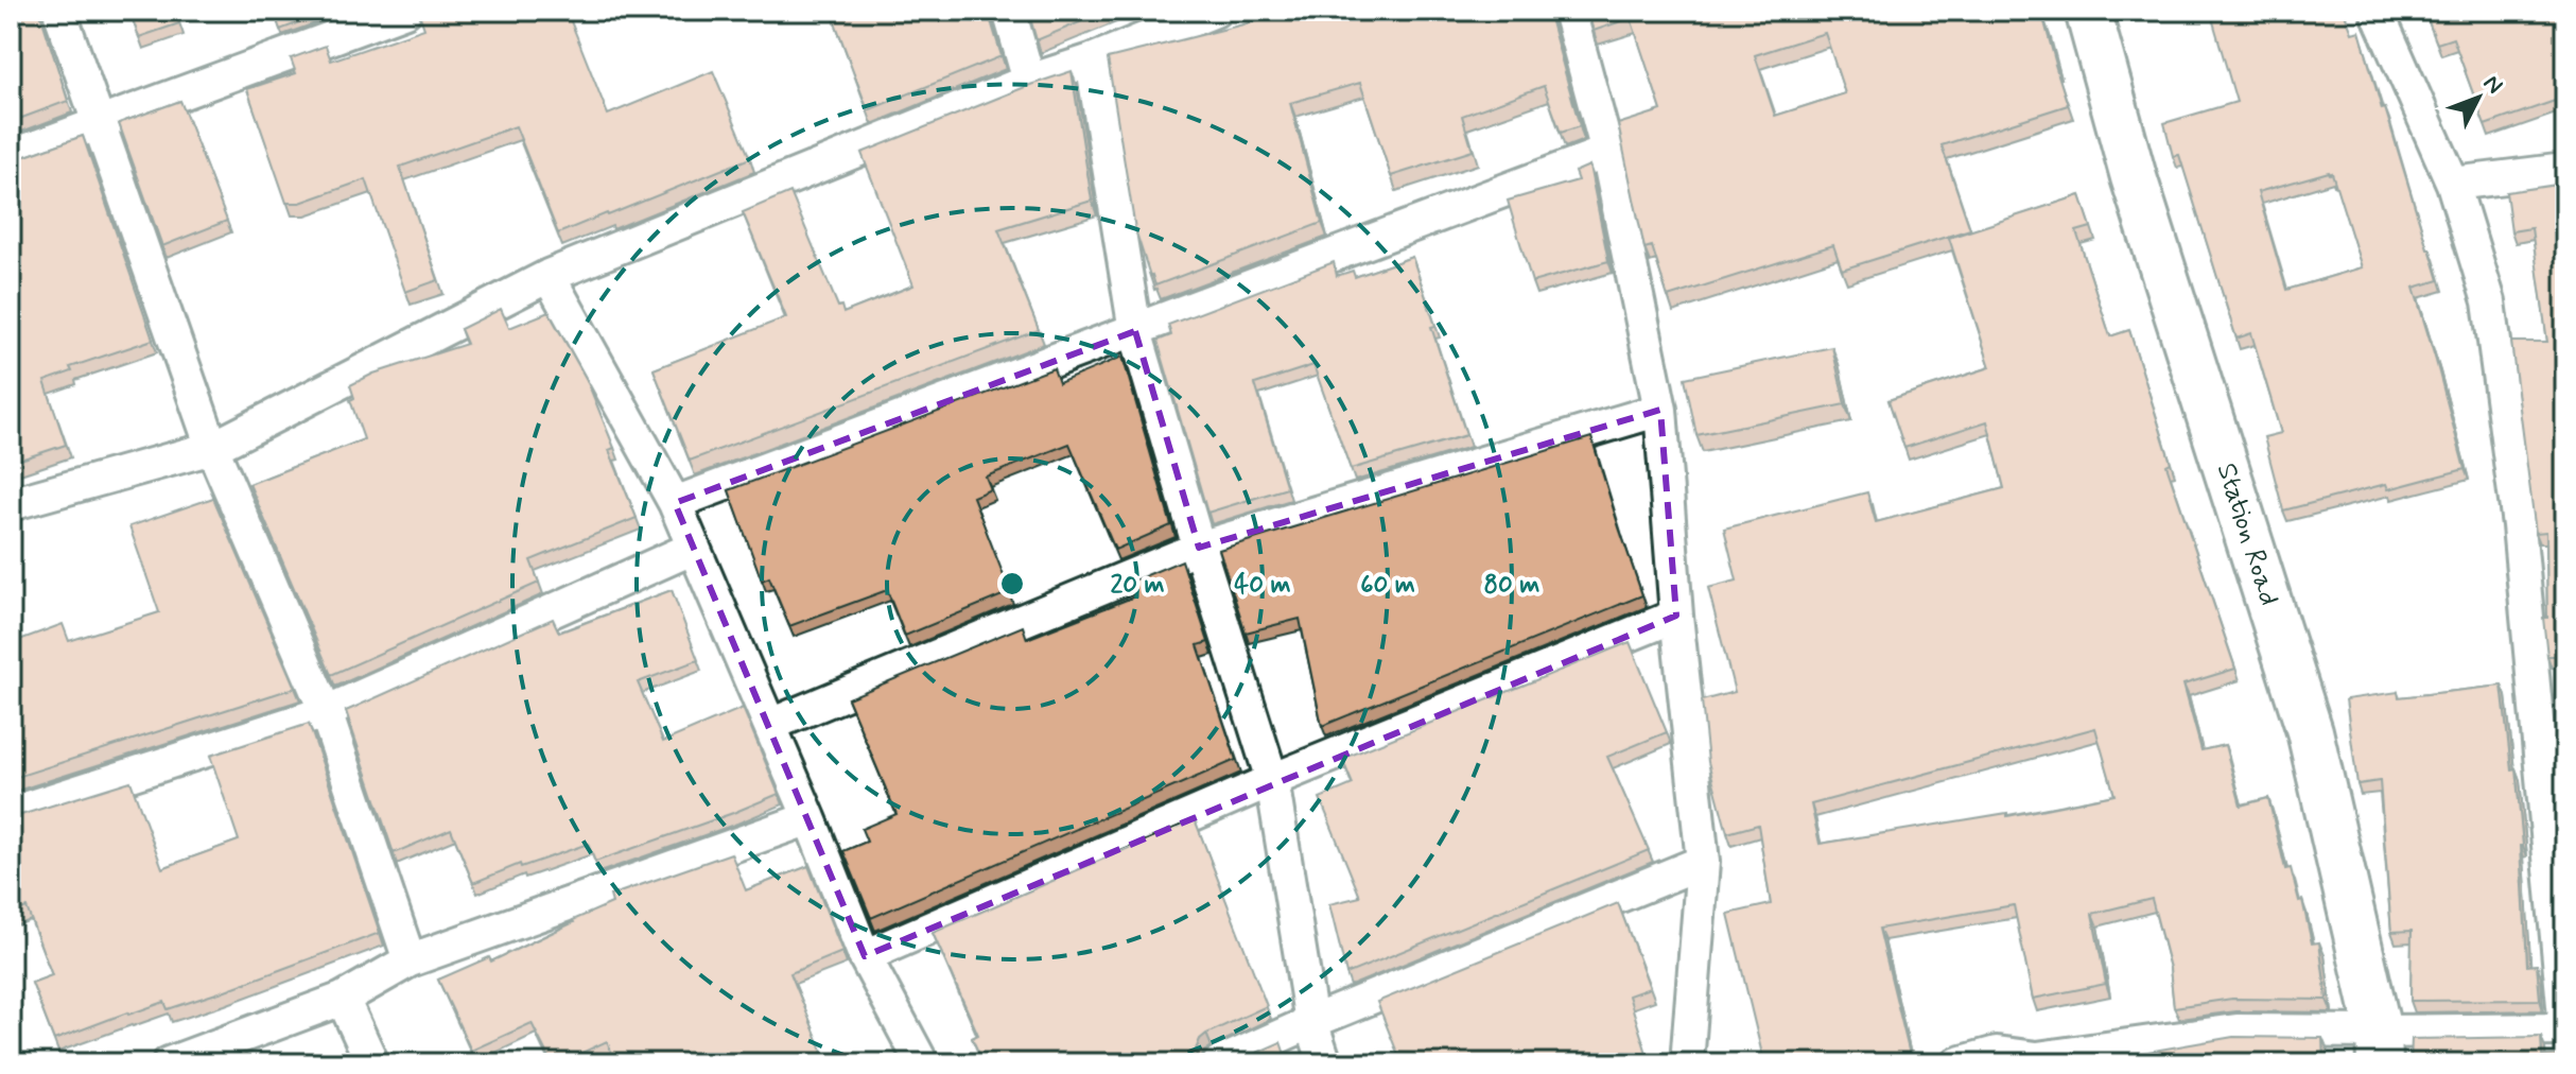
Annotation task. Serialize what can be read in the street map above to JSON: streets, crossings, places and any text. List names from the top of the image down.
{
  "streets": {
    "main road": ["Station Road"]
  },
  "north": "top right",
  "rings": [
    "20 m",
    "40 m",
    "60 m",
    "80 m"
  ]
}
